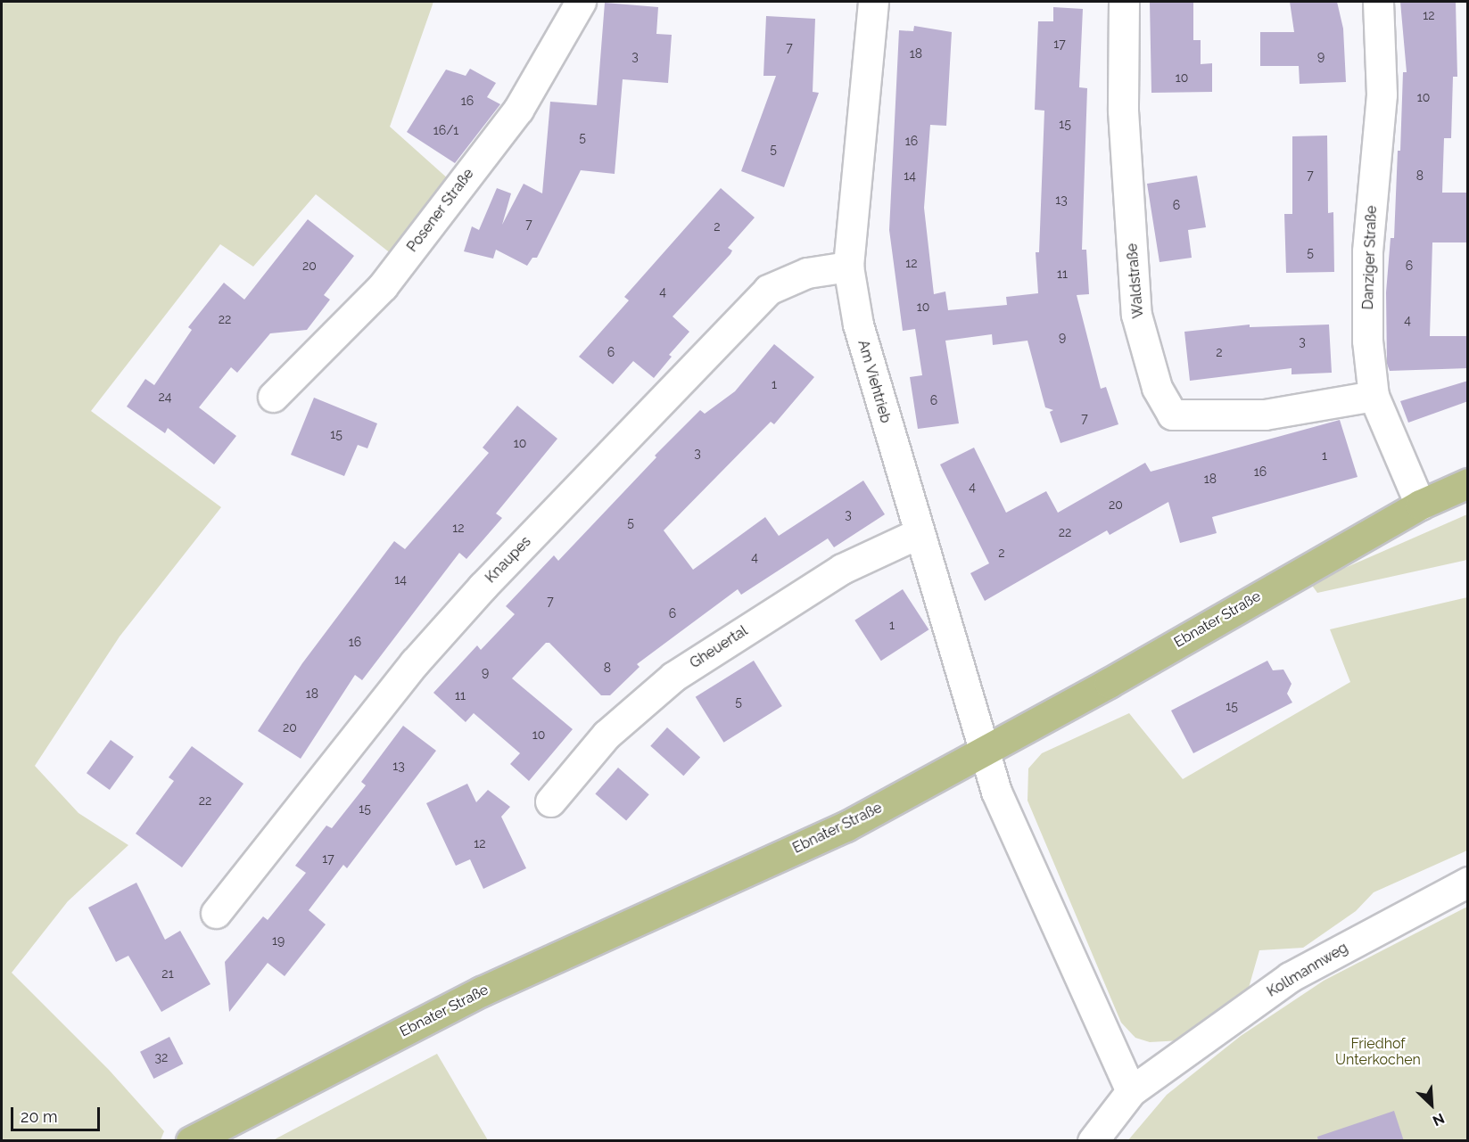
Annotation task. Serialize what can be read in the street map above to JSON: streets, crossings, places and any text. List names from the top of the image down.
{
  "streets": {
    "main road": ["Ebnater Straße"],
    "street": [
      "Posener Straße",
      "Danziger Straße",
      "Waldstraße",
      "Am Viehtrieb",
      "Knaupes",
      "Gheuertal",
      "Kollmannweg"
    ]
  },
  "crossings": [
    ["Danziger Straße", "Waldstraße"],
    ["Danziger Straße", "Ebnater Straße"],
    ["Am Viehtrieb", "Knaupes"],
    ["Am Viehtrieb", "Ebnater Straße"],
    ["Am Viehtrieb", "Gheuertal"]
  ],
  "parks": ["Friedhof Unterkochen"],
  "house_numbers": [
    "12",
    "17",
    "7",
    "18",
    "3",
    "9",
    "10",
    "10",
    "16",
    "15",
    "16/1",
    "5",
    "16",
    "5",
    "7",
    "14",
    "8",
    "13",
    "6",
    "7",
    "2",
    "5",
    "12",
    "20",
    "6",
    "11",
    "4",
    "10",
    "22",
    "4",
    "9",
    "3",
    "6",
    "2",
    "1",
    "24",
    "6",
    "7",
    "15",
    "10",
    "3",
    "1",
    "16",
    "18",
    "4",
    "20",
    "3",
    "5",
    "12",
    "22",
    "2",
    "4",
    "14",
    "7",
    "6",
    "1",
    "16",
    "8",
    "9",
    "18",
    "11",
    "5",
    "15",
    "20",
    "10",
    "13",
    "22",
    "15",
    "12",
    "17",
    "19",
    "21",
    "32"
  ],
  "scale_bar": "20 m",
  "north": "bottom right"
}
